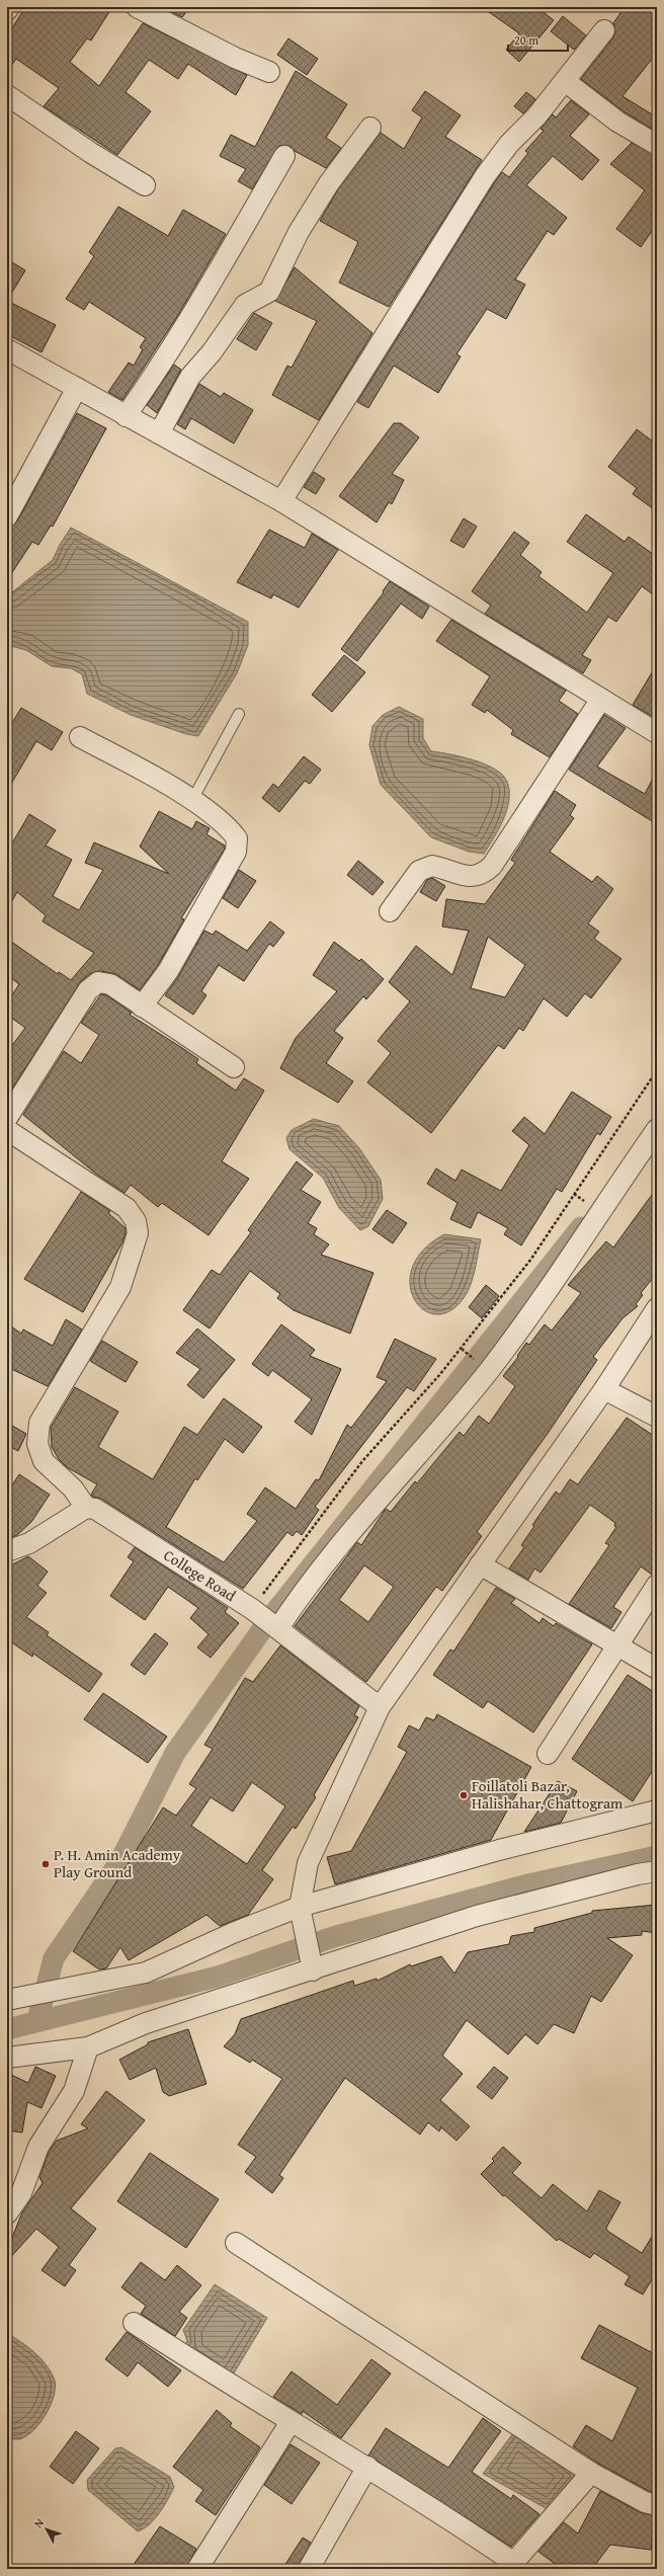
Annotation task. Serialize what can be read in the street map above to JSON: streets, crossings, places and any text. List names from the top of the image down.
{
  "streets": {
    "street": ["College Road"]
  },
  "places": ["Foillatoli Bazar, Halishahar, Chattogram", "P. H. Amin Academy Play Ground"],
  "scale_bar": "20 m",
  "north": "top left"
}
